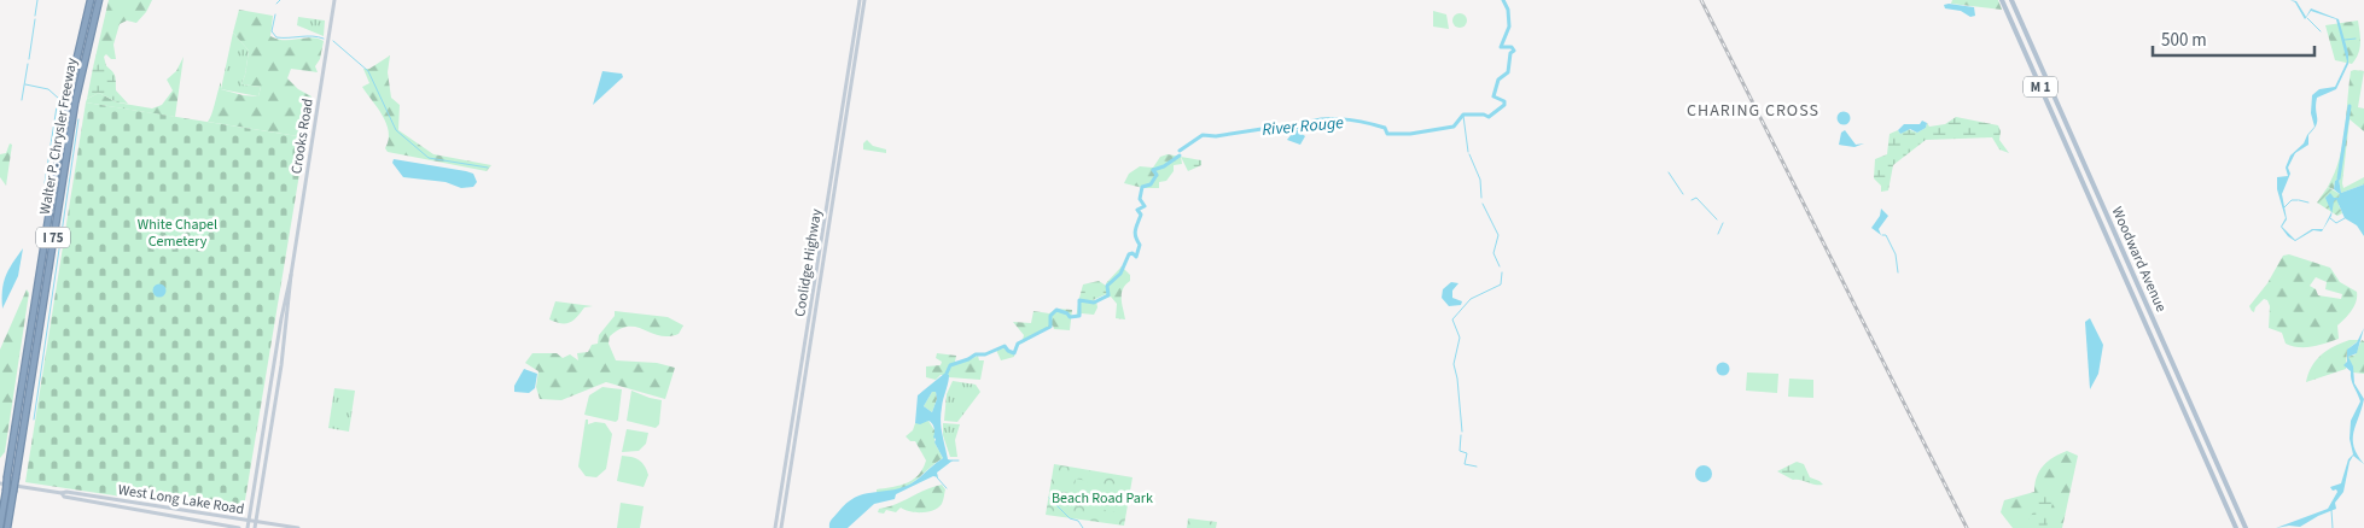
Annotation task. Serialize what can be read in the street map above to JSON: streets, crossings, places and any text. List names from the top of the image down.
{
  "streets": {
    "highway": ["Walter P. Chrysler Freeway", "I 75"],
    "main road": [
      "M 1",
      "Crooks Road",
      "Woodward Avenue",
      "Coolidge Highway",
      "West Long Lake Road"
    ]
  },
  "crossings": [
    ["M 1", "Woodward Avenue"],
    ["Crooks Road", "West Long Lake Road"]
  ],
  "districts": ["CHARING CROSS"],
  "water": ["River Rouge"],
  "parks": ["White Chapel Cemetery", "Beach Road Park"],
  "scale_bar": "500 m"
}
